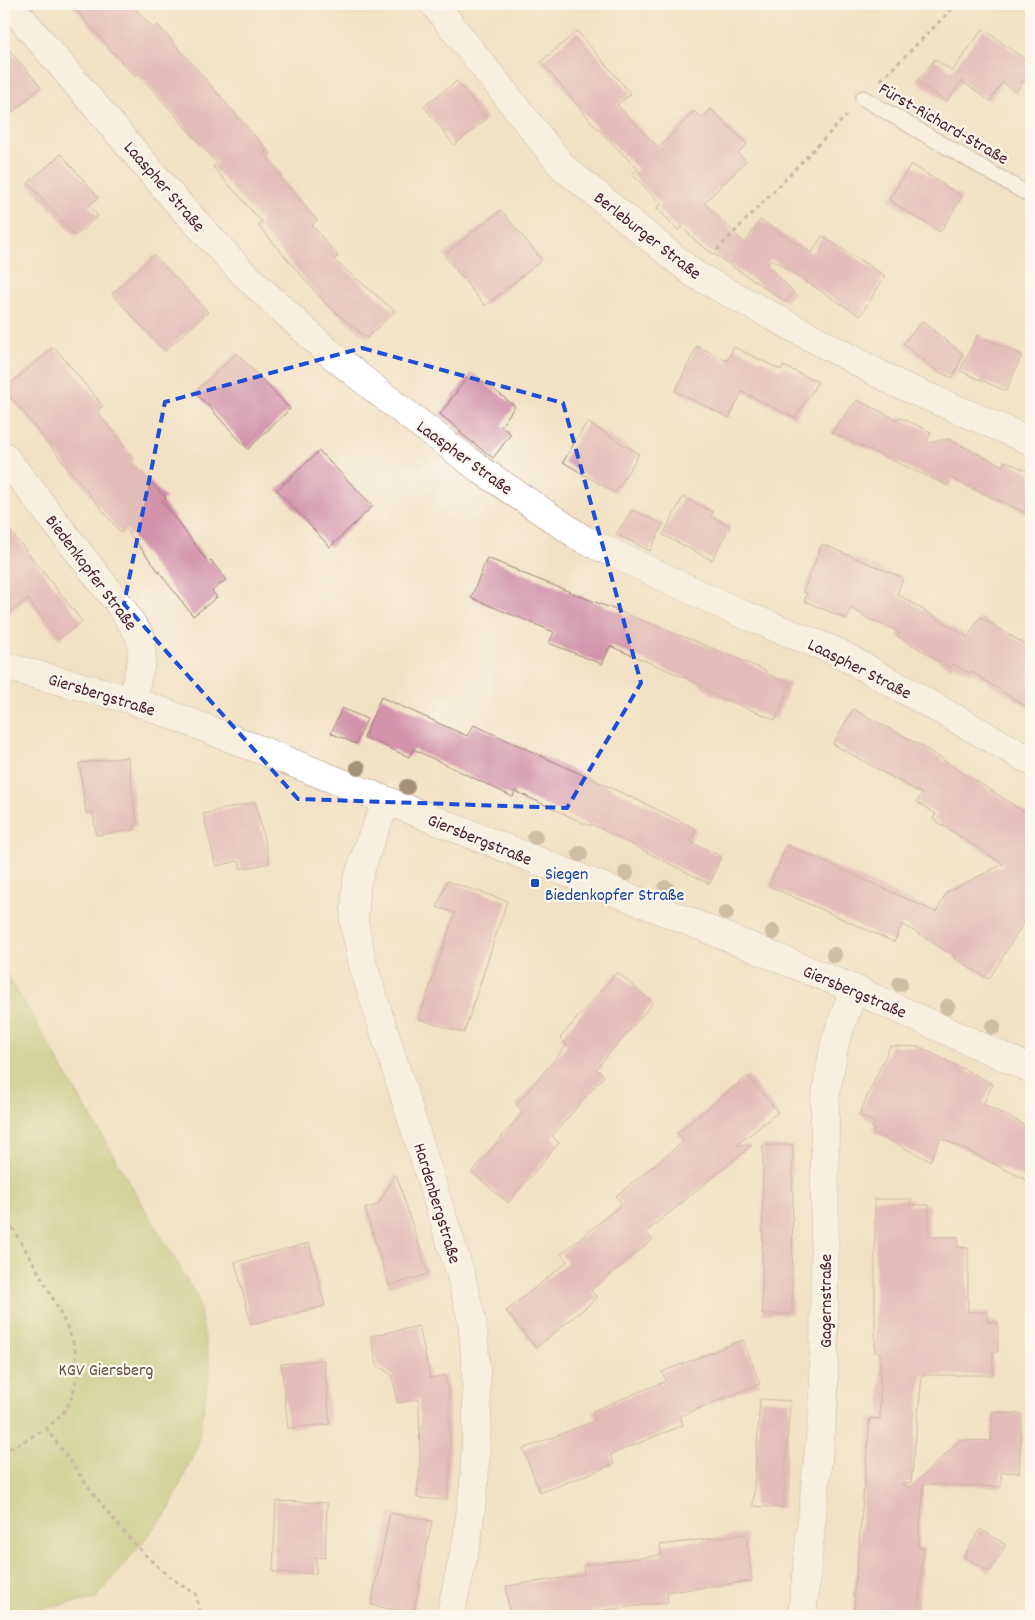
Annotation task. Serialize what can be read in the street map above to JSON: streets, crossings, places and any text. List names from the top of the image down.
{
  "streets": {
    "street": [
      "Laaspher Straße",
      "Berleburger Straße",
      "Biedenkopfer Straße",
      "Giersbergstraße",
      "Hardenbergstraße",
      "Gagernstraße"
    ],
    "lane": ["Fürst-Richard-Straße"]
  },
  "crossings": [
    ["Biedenkopfer Straße", "Giersbergstraße"],
    ["Giersbergstraße", "Hardenbergstraße"],
    ["Giersbergstraße", "Gagernstraße"]
  ],
  "parks": ["KGV Giersberg"],
  "places": {
    "transit": ["Siegen Biedenkopfer Straße"]
  }
}
